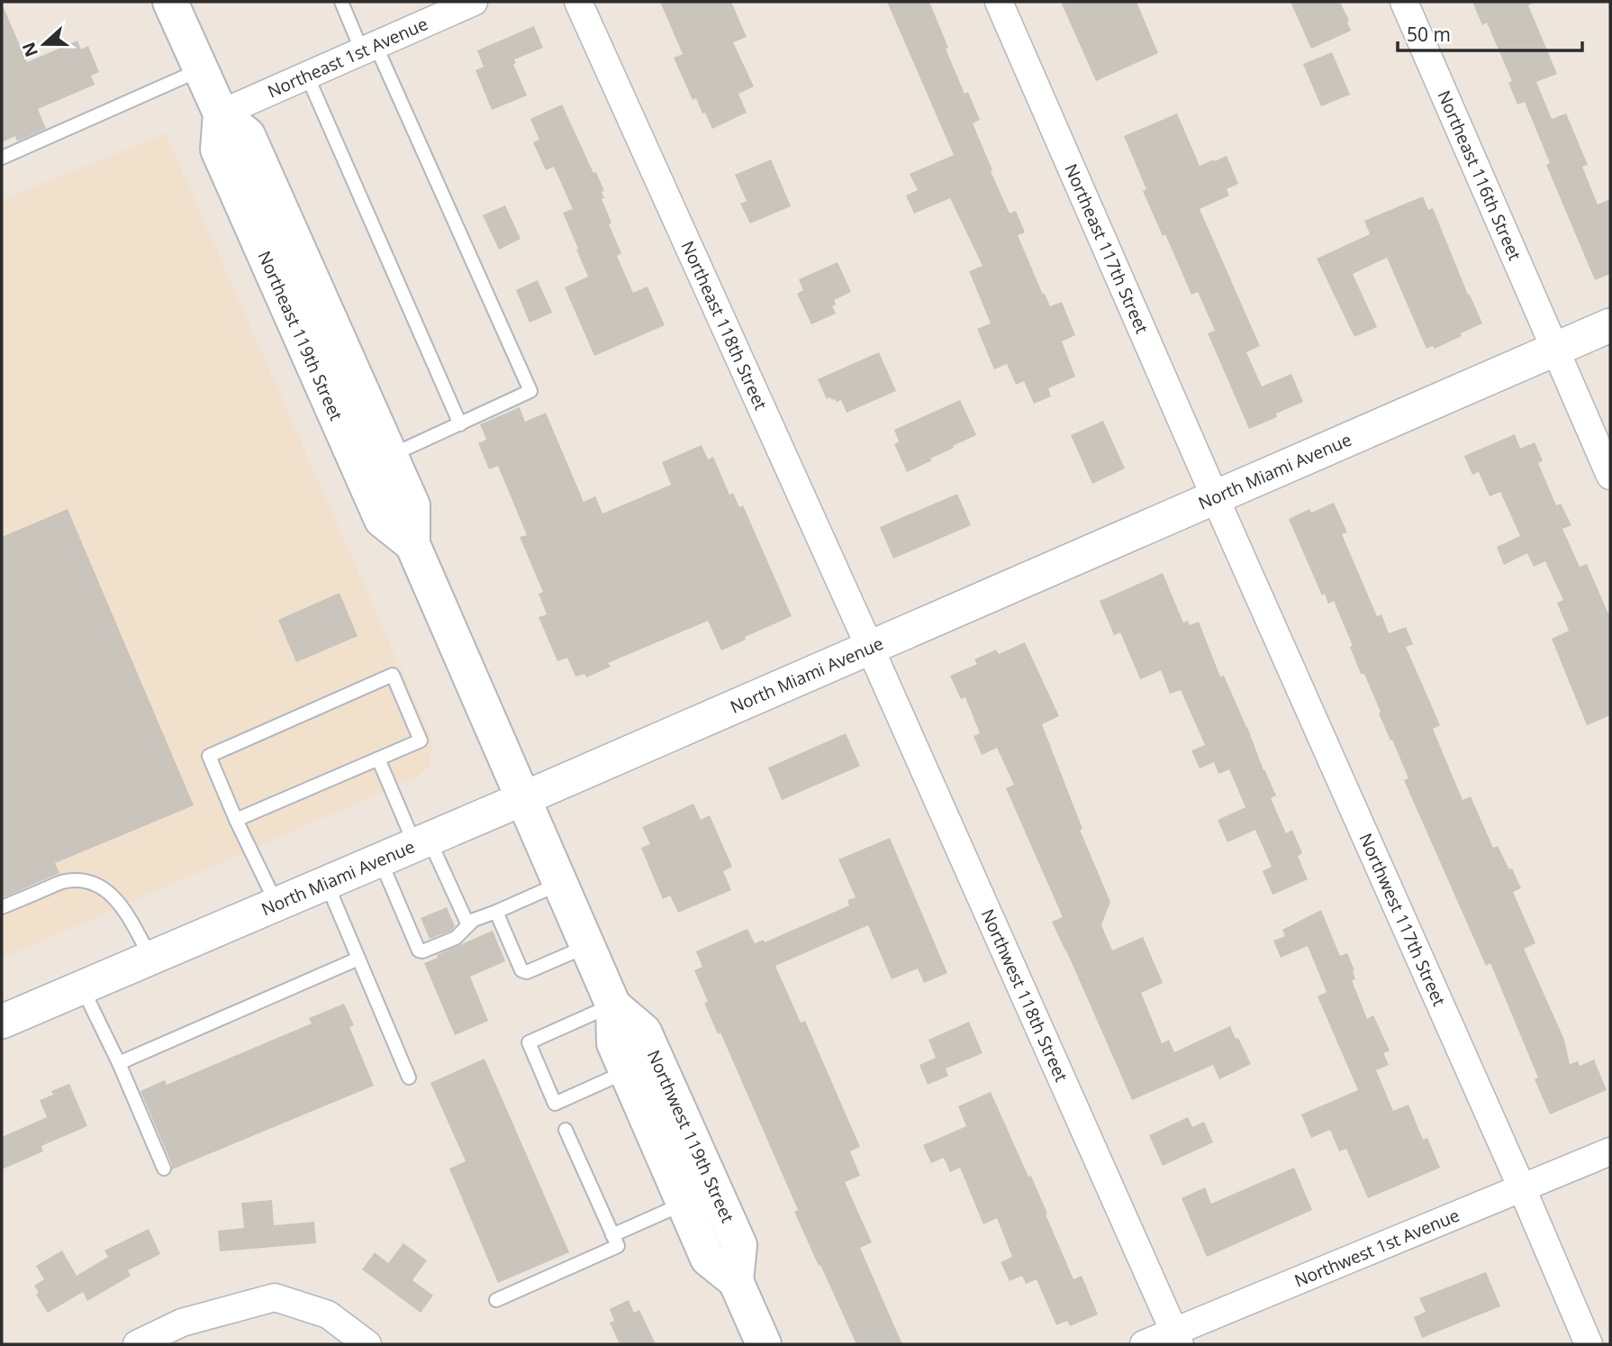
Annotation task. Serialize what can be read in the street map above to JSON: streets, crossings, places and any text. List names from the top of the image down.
{
  "streets": {
    "main road": ["Northeast 119th Street", "Northwest 119th Street"],
    "street": [
      "Northeast 1st Avenue",
      "Northeast 116th Street",
      "Northeast 117th Street",
      "Northeast 118th Street",
      "North Miami Avenue",
      "Northwest 117th Street",
      "Northwest 118th Street",
      "Northwest 1st Avenue"
    ]
  },
  "crossings": [
    ["Northeast 1st Avenue", "Northeast 119th Street"],
    ["Northeast 116th Street", "North Miami Avenue"],
    ["Northeast 117th Street", "North Miami Avenue"],
    ["Northeast 117th Street", "Northwest 117th Street"],
    ["Northeast 118th Street", "North Miami Avenue"],
    ["Northeast 118th Street", "Northwest 118th Street"],
    ["Northeast 119th Street", "North Miami Avenue"],
    ["Northeast 119th Street", "Northwest 119th Street"],
    ["North Miami Avenue", "Northwest 117th Street"],
    ["North Miami Avenue", "Northwest 118th Street"],
    ["North Miami Avenue", "Northwest 119th Street"],
    ["Northwest 117th Street", "Northwest 1st Avenue"],
    ["Northwest 118th Street", "Northwest 1st Avenue"]
  ],
  "scale_bar": "50 m",
  "north": "left"
}
